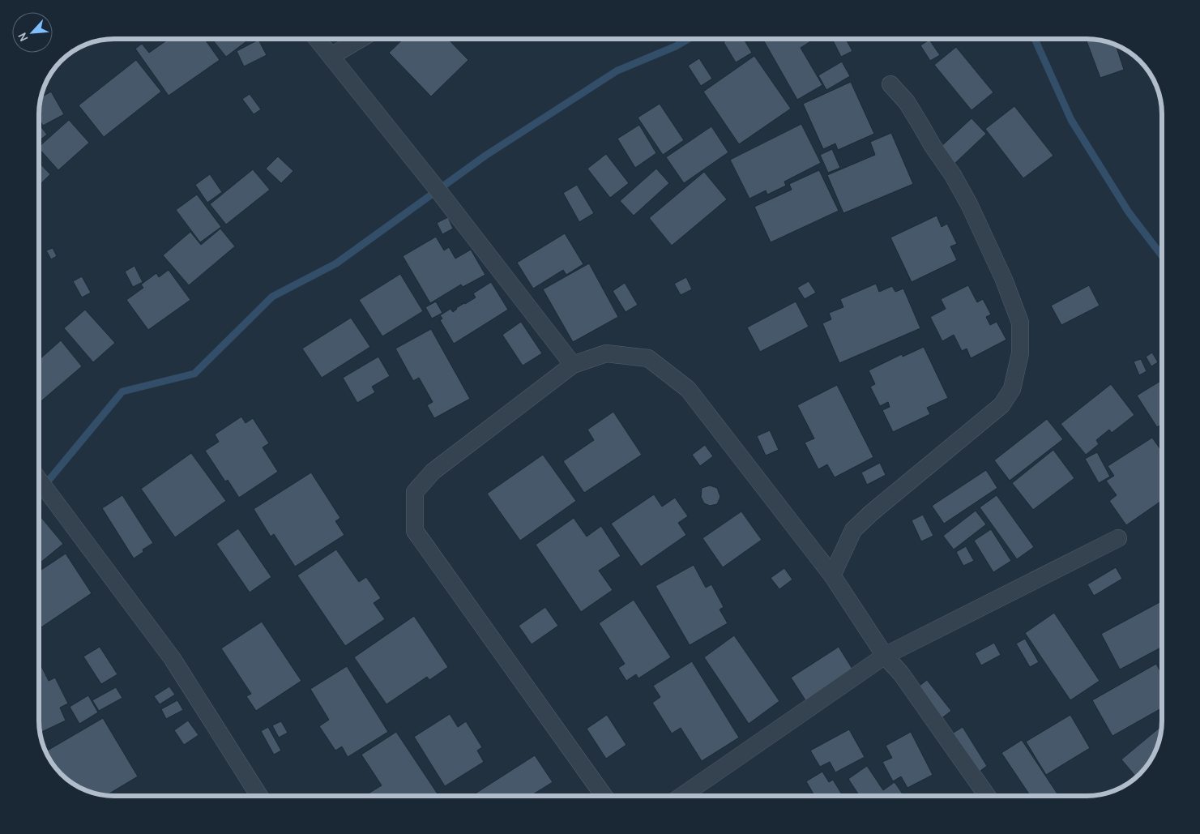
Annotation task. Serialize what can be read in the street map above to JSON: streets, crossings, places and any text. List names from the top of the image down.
{
  "north": "bottom left"
}
